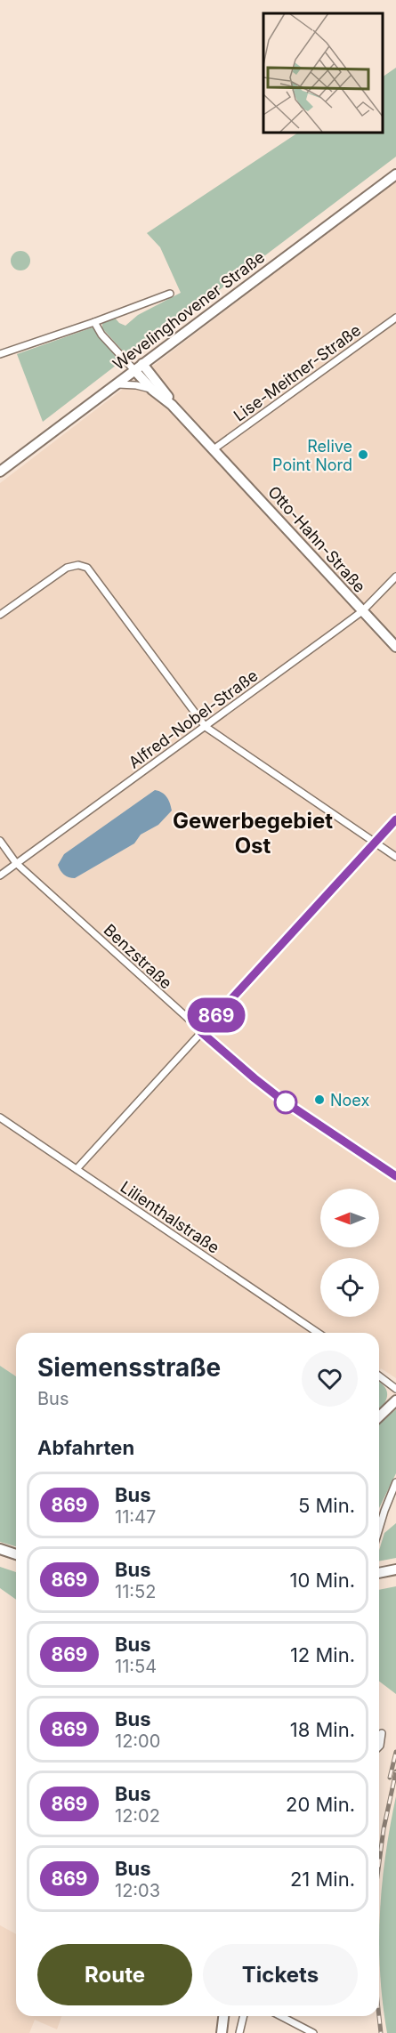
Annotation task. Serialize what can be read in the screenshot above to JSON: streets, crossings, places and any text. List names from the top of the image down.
{
  "streets": {
    "street": [
      "Wevelinghovener Straße",
      "Lise-Meitner-Straße",
      "Otto-Hahn-Straße",
      "Alfred-Nobel-Straße",
      "Benzstraße",
      "Lilienthalstraße"
    ]
  },
  "crossings": [
    ["Wevelinghovener Straße", "Otto-Hahn-Straße"],
    ["Lise-Meitner-Straße", "Otto-Hahn-Straße"],
    ["Otto-Hahn-Straße", "Alfred-Nobel-Straße"],
    ["Alfred-Nobel-Straße", "Benzstraße"]
  ],
  "districts": ["Gewerbegebiet Ost"],
  "places": ["Relive Point Nord", "Noex"],
  "lines": ["bus line 869"],
  "north": "left",
  "page": {
    "on_map": "869",
    "heading": [
      ["Siemensstraße", "Bus"],
      "Abfahrten"
    ],
    "list": [
      {
        "mark": "869",
        "name": "Bus",
        "note": "11:47",
        "value": "5 Min."
      },
      {
        "mark": "869",
        "name": "Bus",
        "note": "11:52",
        "value": "10 Min."
      },
      {
        "mark": "869",
        "name": "Bus",
        "note": "11:54",
        "value": "12 Min."
      },
      {
        "mark": "869",
        "name": "Bus",
        "note": "12:00",
        "value": "18 Min."
      },
      {
        "mark": "869",
        "name": "Bus",
        "note": "12:02",
        "value": "20 Min."
      },
      {
        "mark": "869",
        "name": "Bus",
        "note": "12:03",
        "value": "21 Min."
      }
    ],
    "buttons": ["Route", "Tickets"]
  }
}
